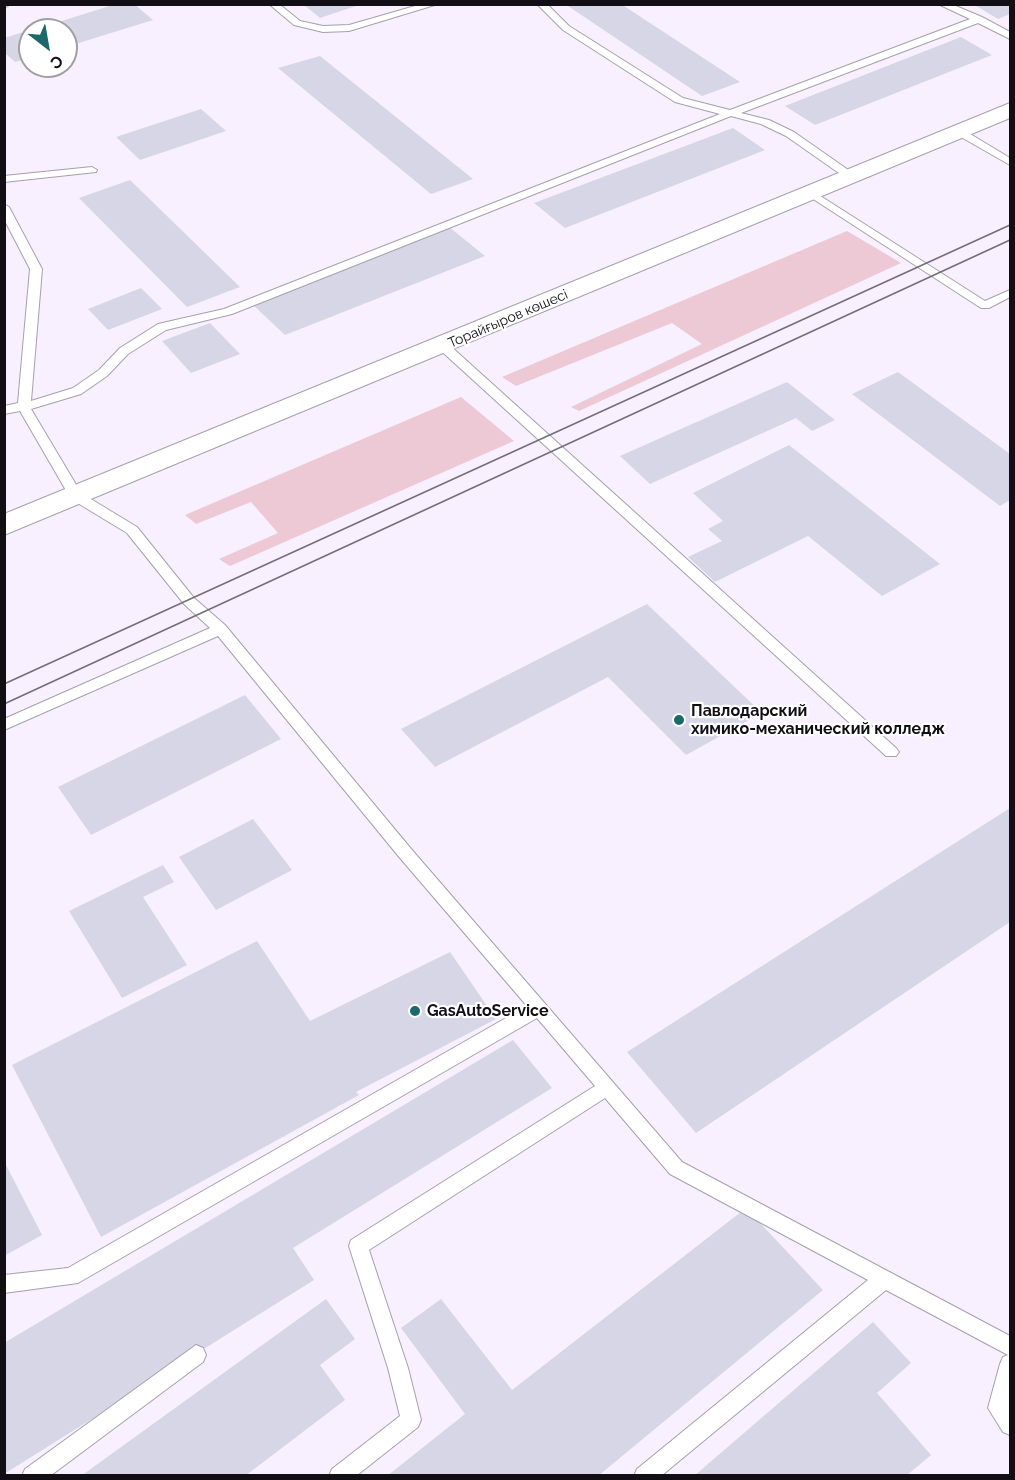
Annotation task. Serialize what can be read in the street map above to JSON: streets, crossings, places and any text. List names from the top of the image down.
{
  "streets": {
    "main road": ["Торайғыров көшесі"]
  },
  "places": ["Павлодарский химико-механический колледж", "GasAutoService"],
  "north": "bottom right"
}
